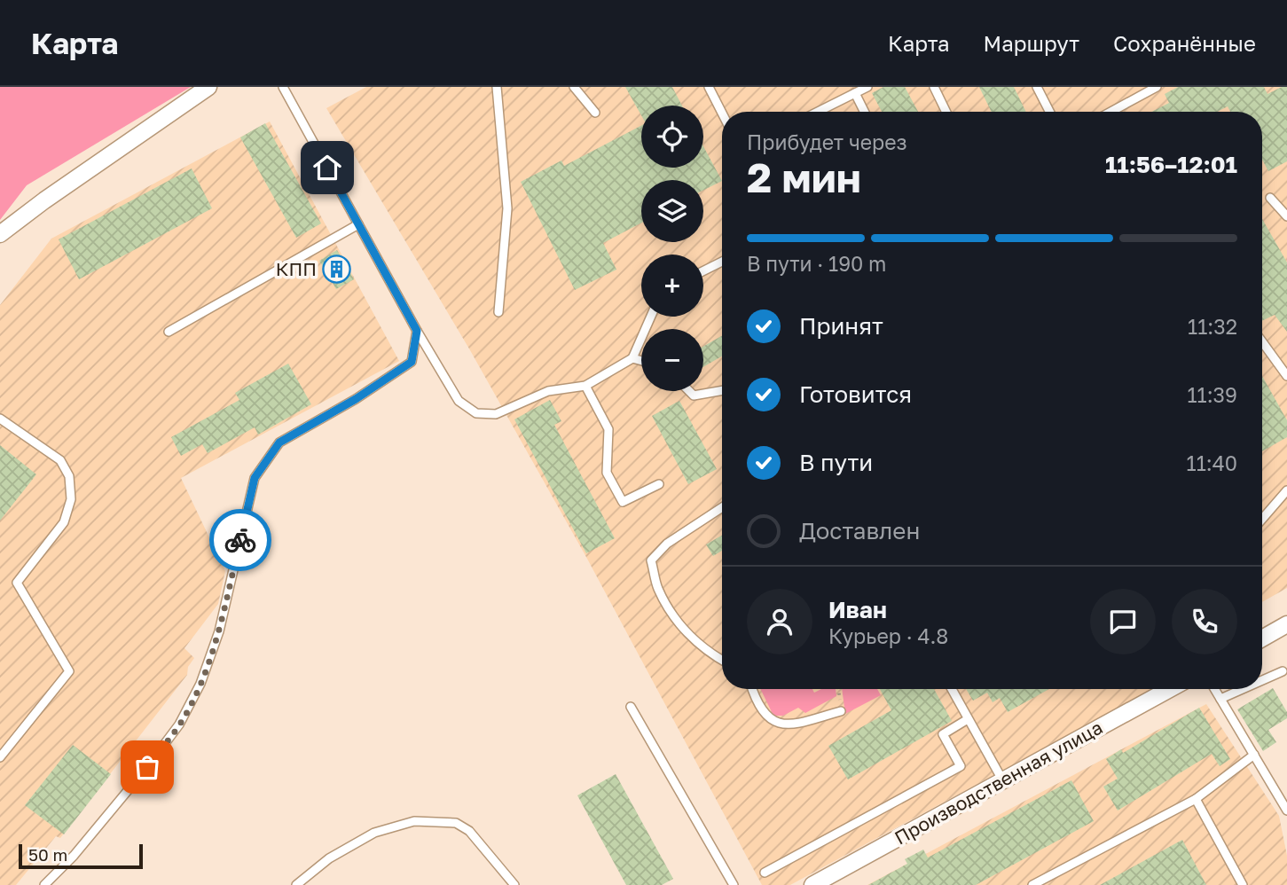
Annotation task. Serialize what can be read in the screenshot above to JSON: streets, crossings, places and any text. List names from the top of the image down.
{
  "streets": {
    "street": ["Производственная улица"]
  },
  "places": {
    "building": ["КПП"]
  },
  "scale_bar": "50 m",
  "page": {
    "header": "Карта",
    "nav": ["Карта", "Маршрут", "Сохранённые"],
    "map_buttons": ["+", "−"],
    "heading": ["2 мин", "Прибудет через", "11:56–12:01"],
    "panel": ["Иван", "Курьер · 4.8"],
    "bar": "В пути · 190 m",
    "list": [
      ["Принят", "11:32"],
      ["Готовится", "11:39"],
      ["В пути", "11:40"],
      "Доставлен"
    ],
    "scale": "50 m"
  }
}
